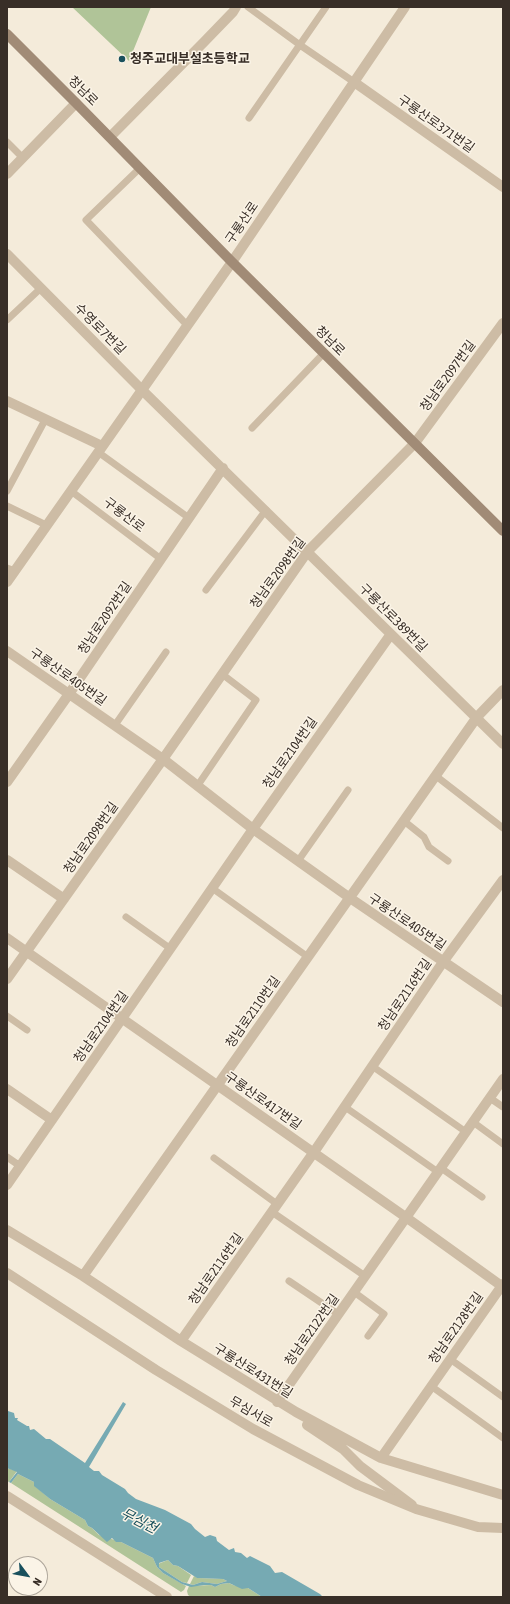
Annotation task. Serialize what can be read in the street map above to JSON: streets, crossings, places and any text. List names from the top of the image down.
{
  "streets": {
    "main road": ["청남로"],
    "street": [
      "구룡산로371번길",
      "구룡산로",
      "수영로7번길",
      "청남로2097번길",
      "청남로2098번길",
      "청남로2092번길",
      "구룡산로389번길",
      "구룡산로405번길",
      "청남로2104번길",
      "청남로2116번길",
      "청남로2110번길",
      "구룡산로417번길",
      "청남로2128번길",
      "청남로2122번길",
      "구룡산로431번길",
      "무심서로"
    ]
  },
  "crossings": [
    ["청남로", "구룡산로"],
    ["청남로", "청남로2097번길"],
    ["청남로", "청남로2098번길"],
    ["구룡산로371번길", "구룡산로"],
    ["구룡산로", "수영로7번길"],
    ["구룡산로", "청남로2092번길"],
    ["구룡산로", "구룡산로389번길"],
    ["수영로7번길", "구룡산로389번길"],
    ["청남로2097번길", "청남로2098번길"],
    ["청남로2098번길", "구룡산로389번길"],
    ["청남로2098번길", "구룡산로405번길"],
    ["청남로2098번길", "구룡산로417번길"],
    ["청남로2092번길", "구룡산로389번길"],
    ["청남로2092번길", "구룡산로405번길"],
    ["구룡산로389번길", "청남로2104번길"],
    ["구룡산로389번길", "청남로2110번길"],
    ["구룡산로405번길", "청남로2104번길"],
    ["구룡산로405번길", "청남로2116번길"],
    ["구룡산로405번길", "청남로2110번길"],
    ["청남로2104번길", "구룡산로417번길"],
    ["청남로2116번길", "구룡산로417번길"],
    ["청남로2116번길", "구룡산로431번길"],
    ["청남로2110번길", "구룡산로417번길"],
    ["청남로2110번길", "구룡산로431번길"],
    ["구룡산로417번길", "청남로2128번길"],
    ["구룡산로417번길", "청남로2122번길"],
    ["청남로2128번길", "구룡산로431번길"],
    ["청남로2122번길", "구룡산로431번길"]
  ],
  "water": ["무심천"],
  "places": ["청주교대부설초등학교"],
  "north": "bottom right"
}
